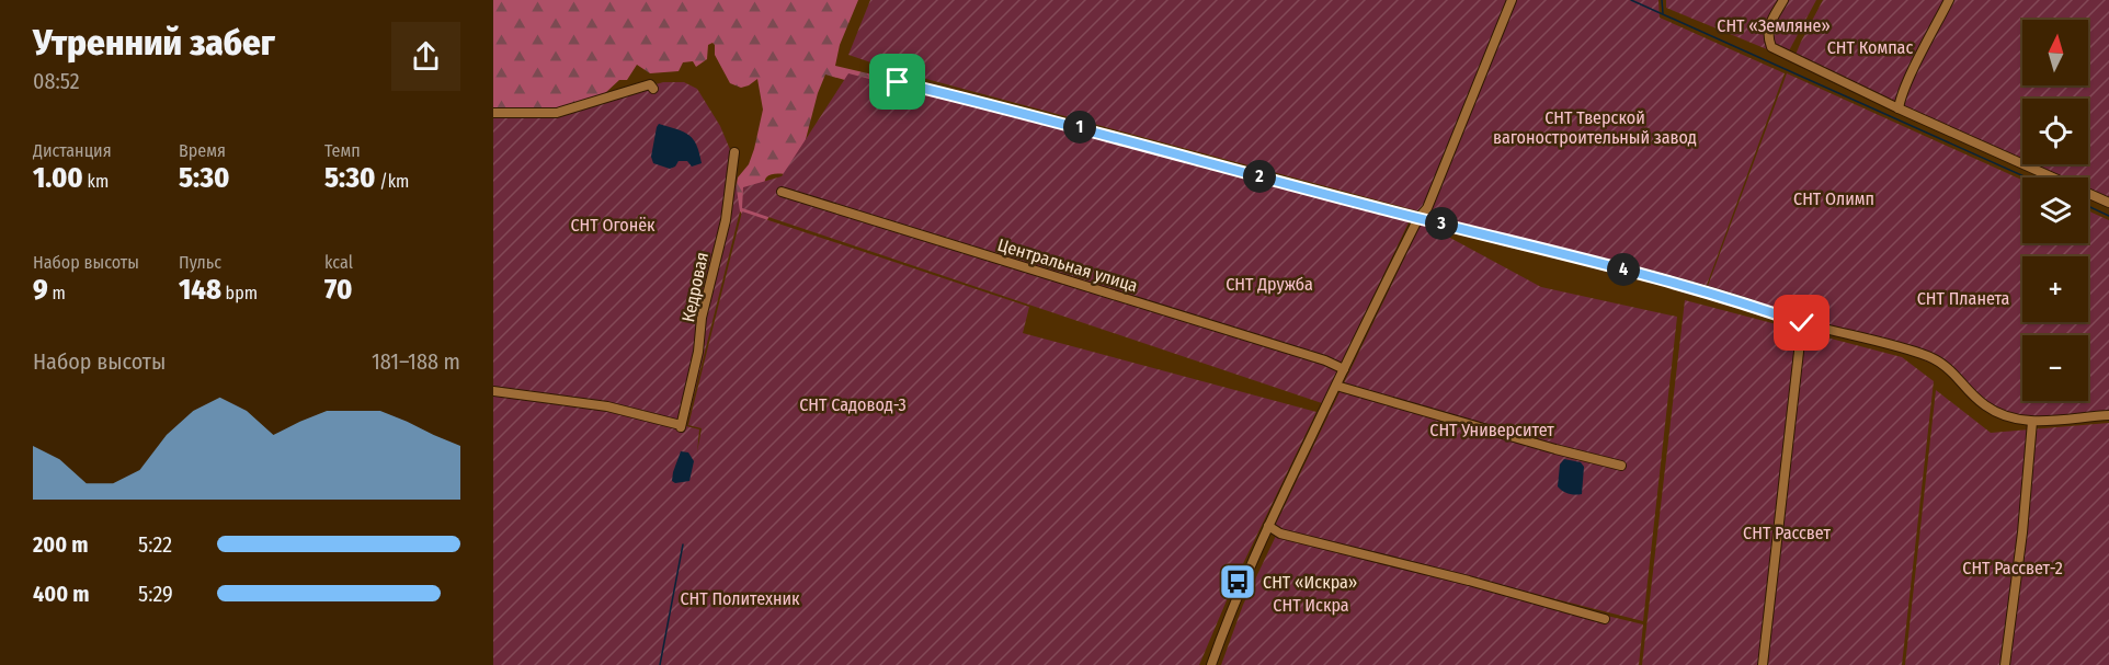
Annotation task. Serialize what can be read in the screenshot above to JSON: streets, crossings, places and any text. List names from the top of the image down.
{
  "streets": {
    "street": ["Центральная улица", "Кедровая"]
  },
  "parks": [
    "СНТ «Земляне»",
    "СНТ Компас",
    "СНТ Тверской вагоностроительный завод",
    "СНТ Олимп",
    "СНТ Огонёк",
    "СНТ Дружба",
    "СНТ Планета",
    "СНТ Садовод-3",
    "СНТ Университет",
    "СНТ Рассвет",
    "СНТ Рассвет-2",
    "СНТ Политехник",
    "СНТ Искра"
  ],
  "places": {
    "bus stop": ["СНТ «Искра»"]
  },
  "north": "top",
  "page": {
    "heading": ["Утренний забег", "08:52"],
    "map_buttons": ["+", "−"],
    "pins": [
      "1",
      "2",
      "3",
      "4"
    ],
    "stats": [
      ["Дистанция", "1.00 km"],
      ["Время", "5:30"],
      ["Темп", "5:30 /km"],
      ["Набор высоты", "9 m"],
      ["Пульс", "148 bpm"],
      ["kcal", "70"]
    ],
    "chart": ["Набор высоты", "181–188 m"],
    "list": [
      {
        "name": "200 m",
        "note": "5:22"
      },
      {
        "name": "400 m",
        "note": "5:29"
      }
    ]
  }
}
